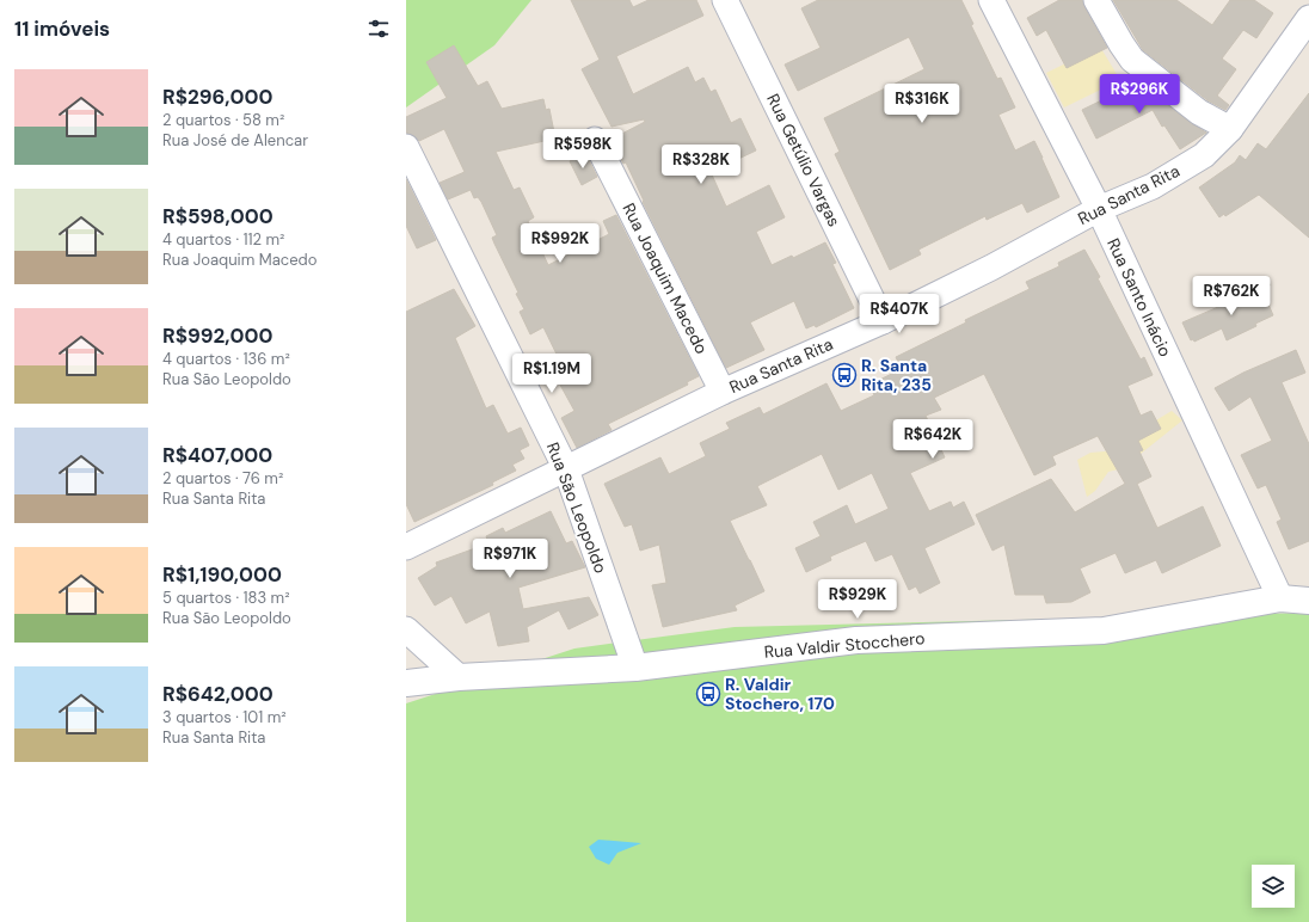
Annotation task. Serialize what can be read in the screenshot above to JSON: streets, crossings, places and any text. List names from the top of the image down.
{
  "streets": {
    "main road": ["Rua Valdir Stocchero"],
    "street": [
      "Rua Getúlio Vargas",
      "Rua Santa Rita",
      "Rua Joaquim Macedo",
      "Rua Santo Inácio",
      "Rua São Leopoldo"
    ]
  },
  "crossings": [
    ["Rua Getúlio Vargas", "Rua Santa Rita"],
    ["Rua Santa Rita", "Rua Joaquim Macedo"],
    ["Rua Santa Rita", "Rua Santo Inácio"],
    ["Rua Santa Rita", "Rua São Leopoldo"],
    ["Rua Santo Inácio", "Rua Valdir Stocchero"],
    ["Rua São Leopoldo", "Rua Valdir Stocchero"]
  ],
  "places": {
    "bus stop": ["R. Santa Rita, 235", "R. Valdir Stochero, 170"]
  },
  "page": {
    "heading": "11 imóveis",
    "list": [
      {
        "name": "R$296,000",
        "note": "2 quartos · 58 m² · Rua José de Alencar"
      },
      {
        "name": "R$598,000",
        "note": "4 quartos · 112 m² · Rua Joaquim Macedo"
      },
      {
        "name": "R$992,000",
        "note": "4 quartos · 136 m² · Rua São Leopoldo"
      },
      {
        "name": "R$407,000",
        "note": "2 quartos · 76 m² · Rua Santa Rita"
      },
      {
        "name": "R$1,190,000",
        "note": "5 quartos · 183 m² · Rua São Leopoldo"
      },
      {
        "name": "R$642,000",
        "note": "3 quartos · 101 m² · Rua Santa Rita"
      }
    ],
    "price": [
      "R$296K",
      "R$316K",
      "R$598K",
      "R$328K",
      "R$992K",
      "R$762K",
      "R$407K",
      "R$1.19M",
      "R$642K",
      "R$971K",
      "R$929K"
    ]
  }
}
